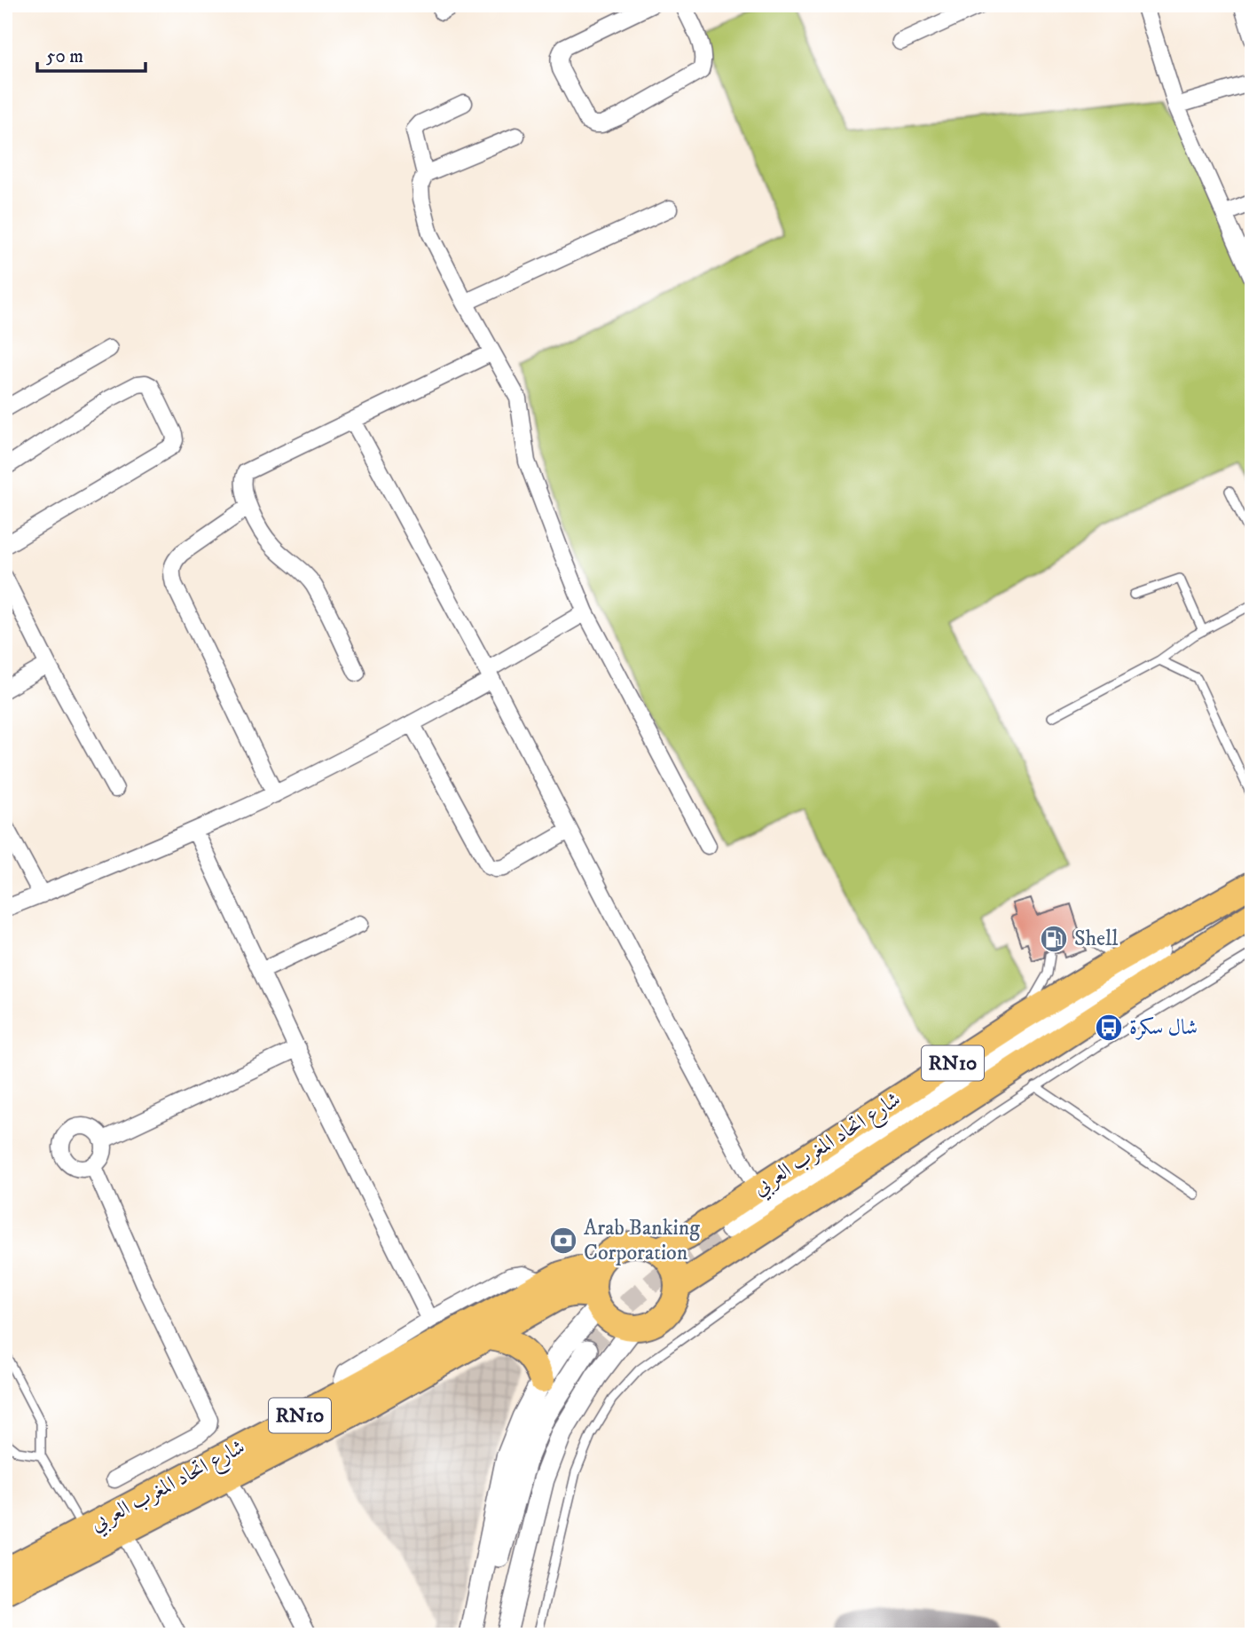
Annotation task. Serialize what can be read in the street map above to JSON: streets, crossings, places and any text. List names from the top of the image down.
{
  "streets": {
    "main road": ["RN10", "شارع اتحاد المغرب العربي"]
  },
  "places": {
    "fuel station": ["Shell"],
    "bus stop": ["شال سكرة"],
    "bank": ["Arab Banking Corporation"]
  },
  "scale_bar": "50 m"
}
